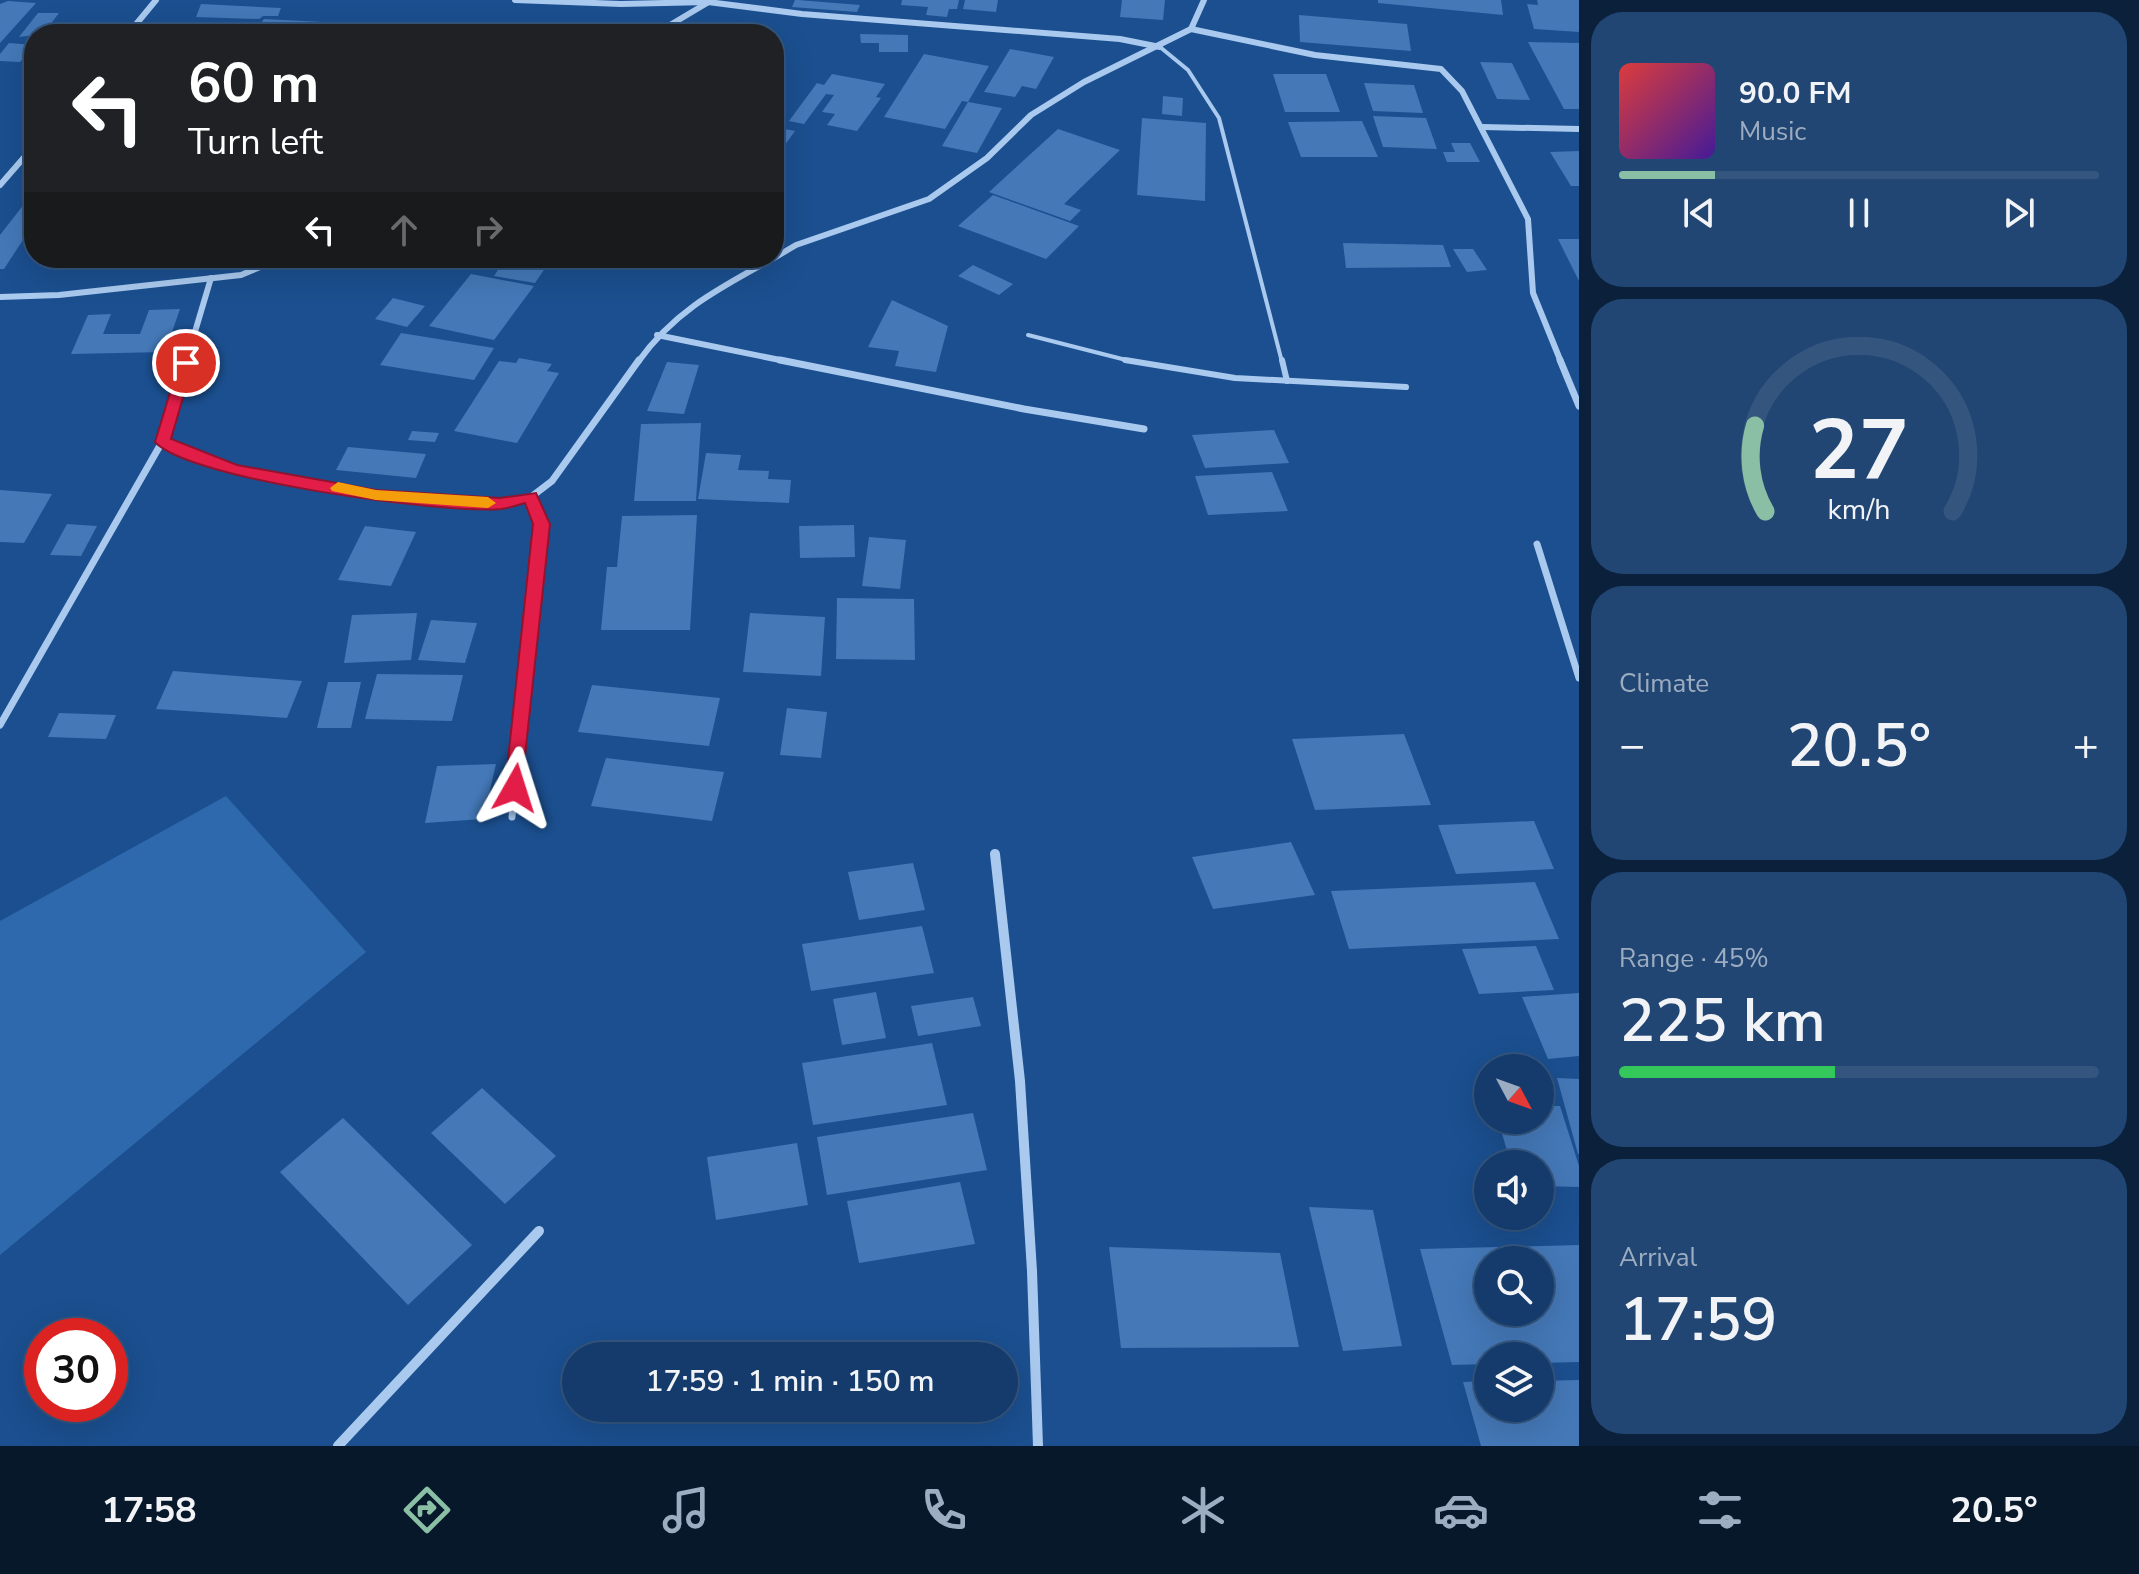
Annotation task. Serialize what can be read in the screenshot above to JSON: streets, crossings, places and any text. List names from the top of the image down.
{
  "north": "bottom right",
  "page": {
    "turn": ["60 m", "Turn left"],
    "song": ["90.0 FM", "Music"],
    "tile": [
      "Climate",
      ["Range · 45%", "225 km"],
      ["Arrival", "17:59"]
    ],
    "heat": ["−", "20.5°", "+"],
    "limit": "30",
    "trip": "17:59 · 1 min · 150 m",
    "tabs": ["17:58", "20.5°"],
    "gauge": ["27", "km/h"]
  }
}
